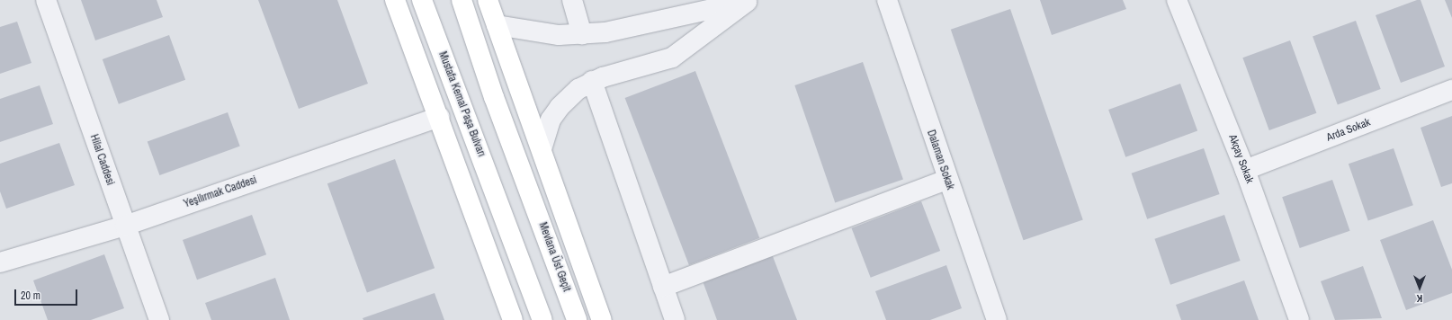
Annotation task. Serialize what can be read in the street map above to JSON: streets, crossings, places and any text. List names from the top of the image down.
{
  "streets": {
    "highway": ["Mustafa Kemal Paşa Bulvarı", "Mevlana Üst Geçit"],
    "street": [
      "Arda Sokak",
      "Akçay Sokak",
      "Hilal Caddesi",
      "Dalaman Sokak",
      "Yeşilırmak Caddesi"
    ]
  },
  "crossings": [
    ["Arda Sokak", "Akçay Sokak"],
    ["Hilal Caddesi", "Yeşilırmak Caddesi"]
  ],
  "scale_bar": "20 m",
  "north": "bottom"
}
